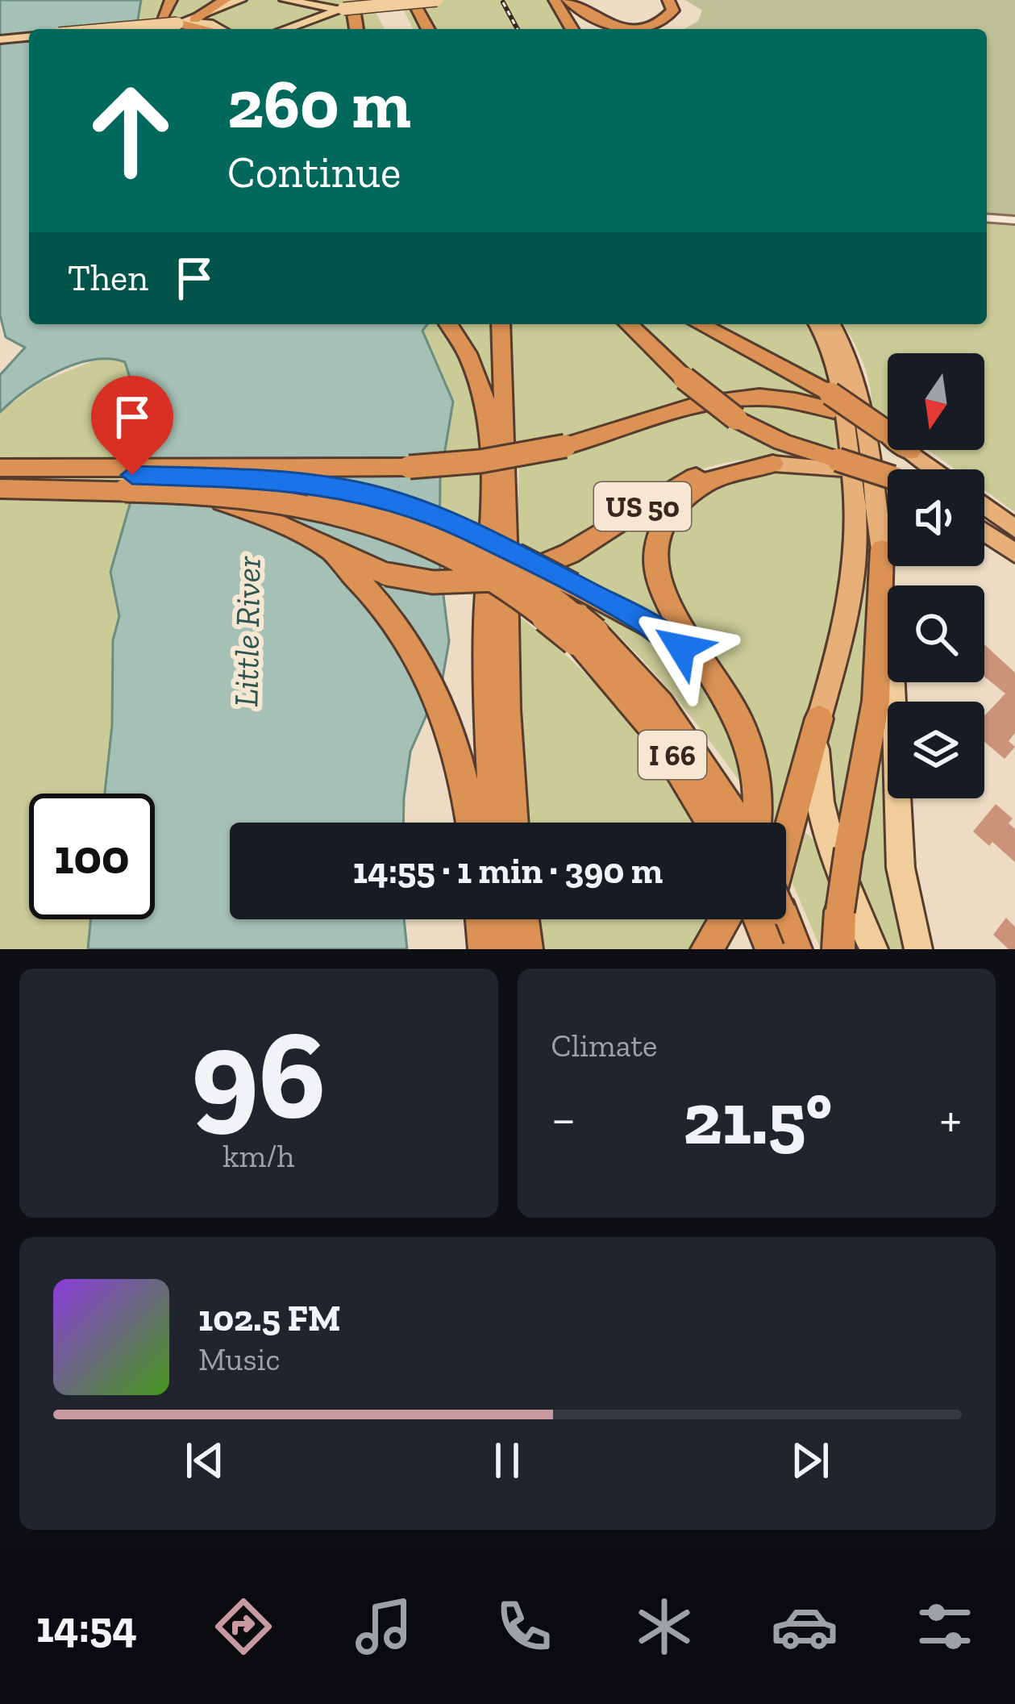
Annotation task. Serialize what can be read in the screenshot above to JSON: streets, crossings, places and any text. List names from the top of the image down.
{
  "streets": {
    "highway": ["US 50", "I 66"]
  },
  "crossings": [
    ["US 50", "I 66"]
  ],
  "water": ["Little River"],
  "north": "bottom",
  "page": {
    "turn": ["260 m", "Continue"],
    "then": "Then",
    "limit": "100",
    "trip": "14:55 · 1 min · 390 m",
    "tile": [
      ["96", "km/h"],
      "Climate"
    ],
    "heat": ["−", "21.5°", "+"],
    "song": ["102.5 FM", "Music"],
    "tabs": "14:54"
  }
}
